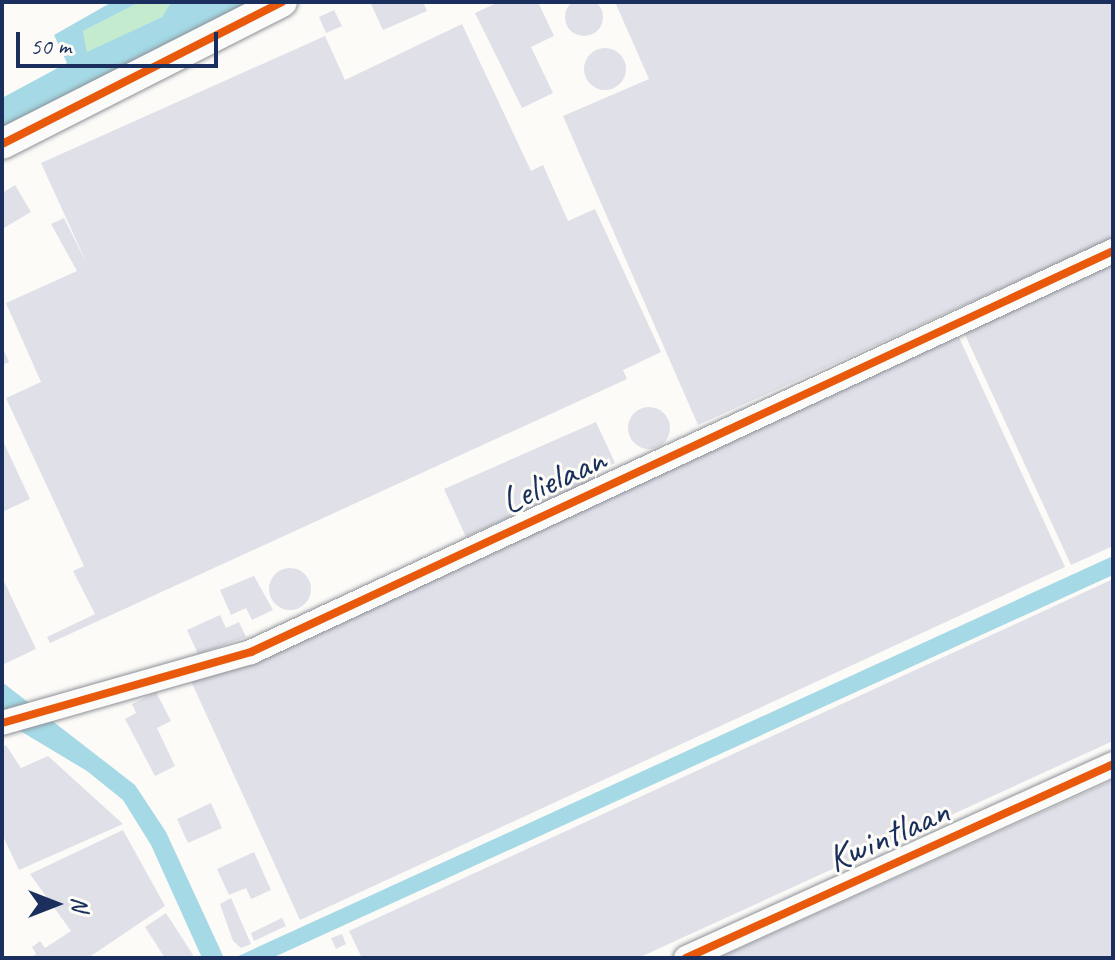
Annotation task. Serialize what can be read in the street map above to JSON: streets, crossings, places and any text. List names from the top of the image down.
{
  "streets": {
    "street": ["Lelielaan", "Kwintlaan"]
  },
  "scale_bar": "50 m",
  "north": "right"
}
